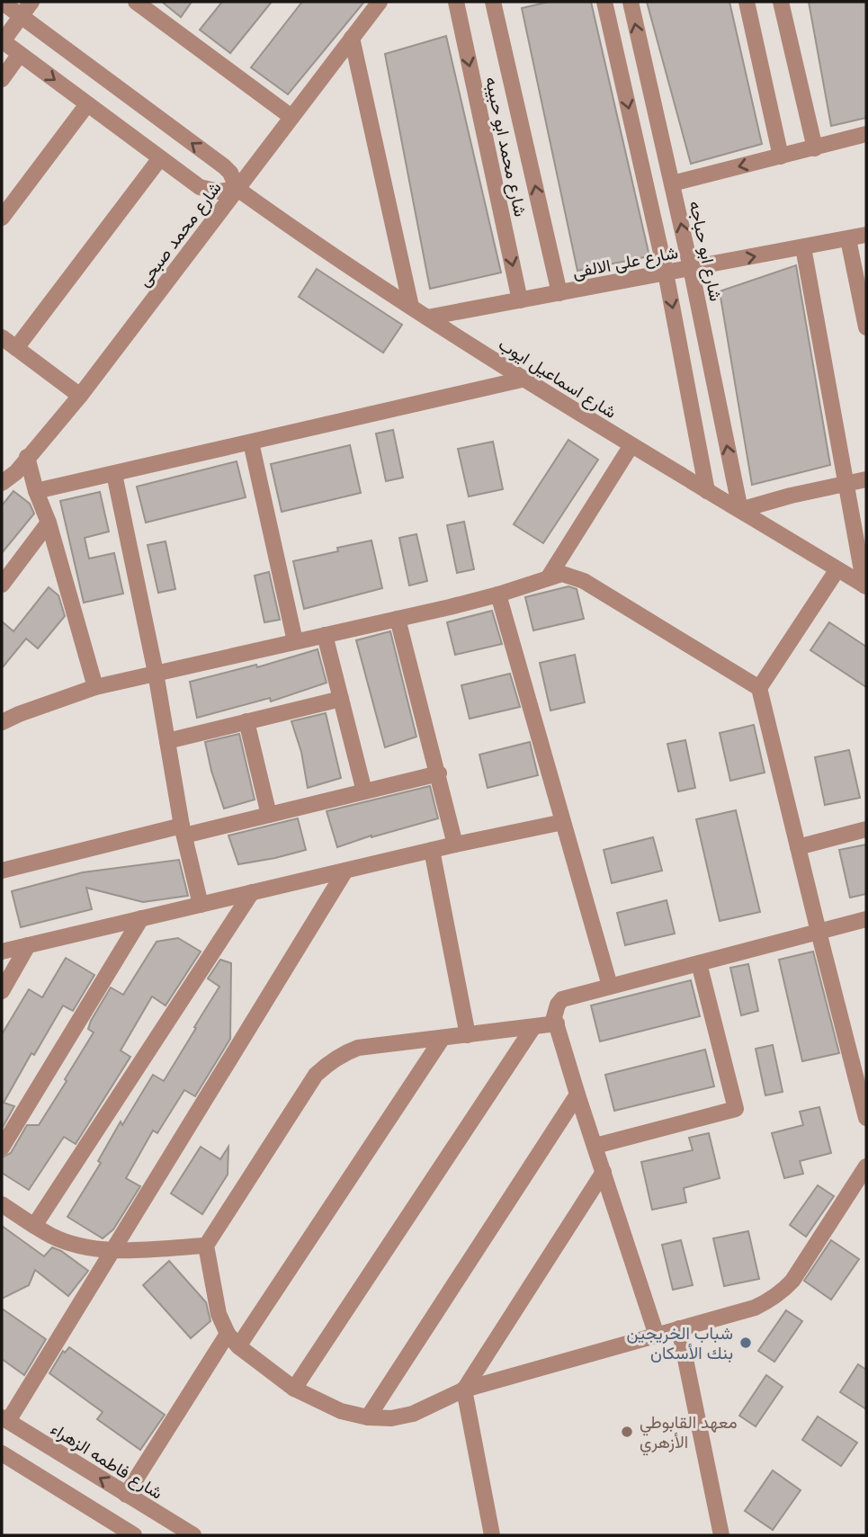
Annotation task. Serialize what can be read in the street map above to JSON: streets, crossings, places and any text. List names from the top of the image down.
{
  "streets": {
    "street": [
      "شارع محمد ابو حبيبه",
      "شارع محمد صبحى",
      "شارع ابو حباجه",
      "شارع على الالفى",
      "شارع اسماعيل ايوب",
      "شارع فاطمه الزهراء"
    ]
  },
  "crossings": [
    ["شارع محمد ابو حبيبه", "شارع على الالفى"],
    ["شارع محمد صبحى", "شارع اسماعيل ايوب"],
    ["شارع ابو حباجه", "شارع على الالفى"],
    ["شارع ابو حباجه", "شارع اسماعيل ايوب"],
    ["شارع على الالفى", "شارع اسماعيل ايوب"]
  ],
  "places": ["شباب الخريجين بنك الأسكان", "معهد القابوطي الأزهري"]
}
